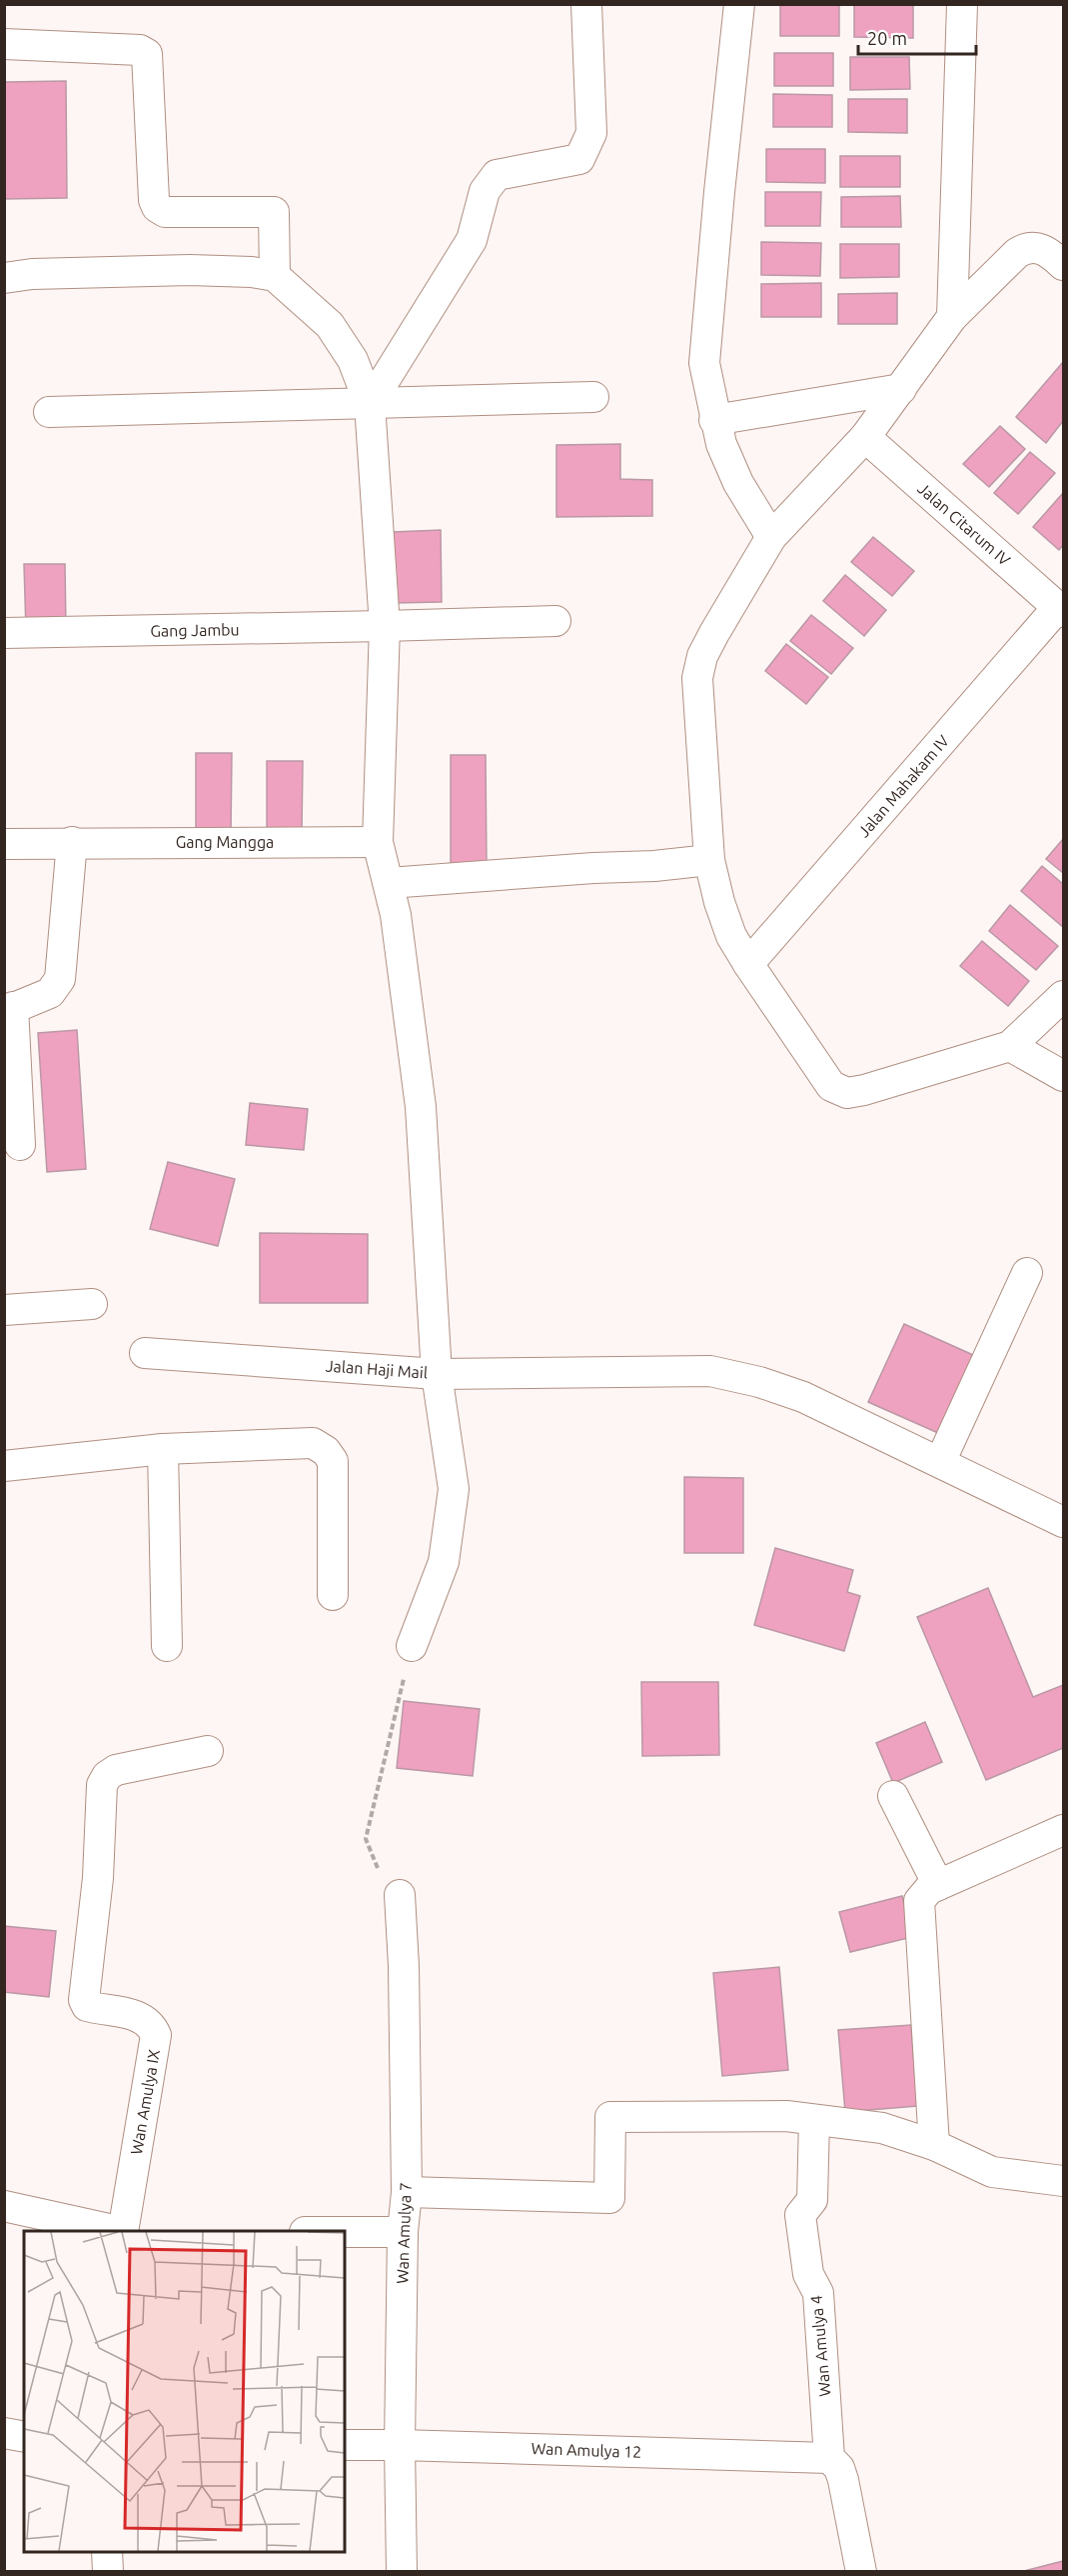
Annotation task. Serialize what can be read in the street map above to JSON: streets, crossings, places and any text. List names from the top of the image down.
{
  "streets": {
    "street": [
      "Jalan Citarum IV",
      "Gang Jambu",
      "Jalan Mahakam IV",
      "Gang Mangga",
      "Jalan Haji Mail",
      "Wan Amulya IX",
      "Wan Amulya 7",
      "Wan Amulya 4",
      "Wan Amulya 12"
    ]
  },
  "crossings": [
    ["Jalan Citarum IV", "Jalan Mahakam IV"],
    ["Wan Amulya 7", "Wan Amulya 12"],
    ["Wan Amulya 4", "Wan Amulya 12"]
  ],
  "scale_bar": "20 m"
}
